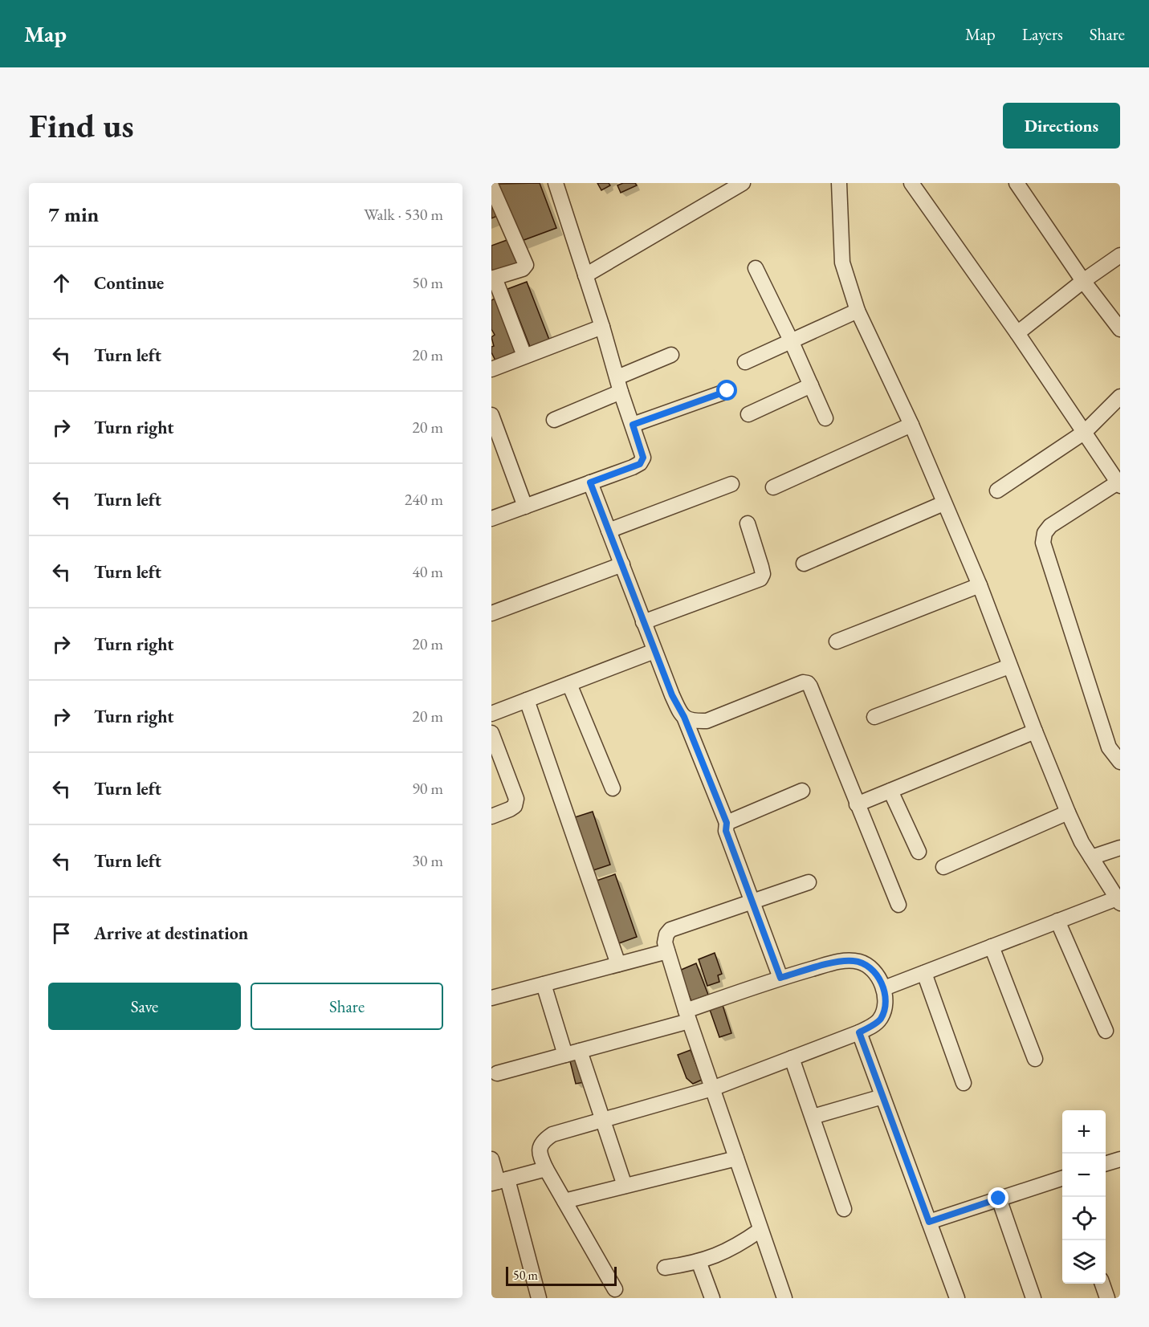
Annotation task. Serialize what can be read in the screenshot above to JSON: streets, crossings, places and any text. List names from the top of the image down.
{
  "scale_bar": "50 m",
  "page": {
    "header": "Map",
    "nav": ["Map", "Layers", "Share"],
    "buttons": [
      "Directions",
      ["Save", "Share"]
    ],
    "title": "Find us",
    "heading": ["7 min", "Walk · 530 m"],
    "list": [
      ["Continue", "50 m"],
      ["Turn left", "20 m"],
      ["Turn right", "20 m"],
      ["Turn left", "240 m"],
      ["Turn left", "40 m"],
      ["Turn right", "20 m"],
      ["Turn right", "20 m"],
      ["Turn left", "90 m"],
      ["Turn left", "30 m"],
      "Arrive at destination"
    ],
    "map_buttons": ["+", "−"],
    "scale": "50 m"
  }
}
